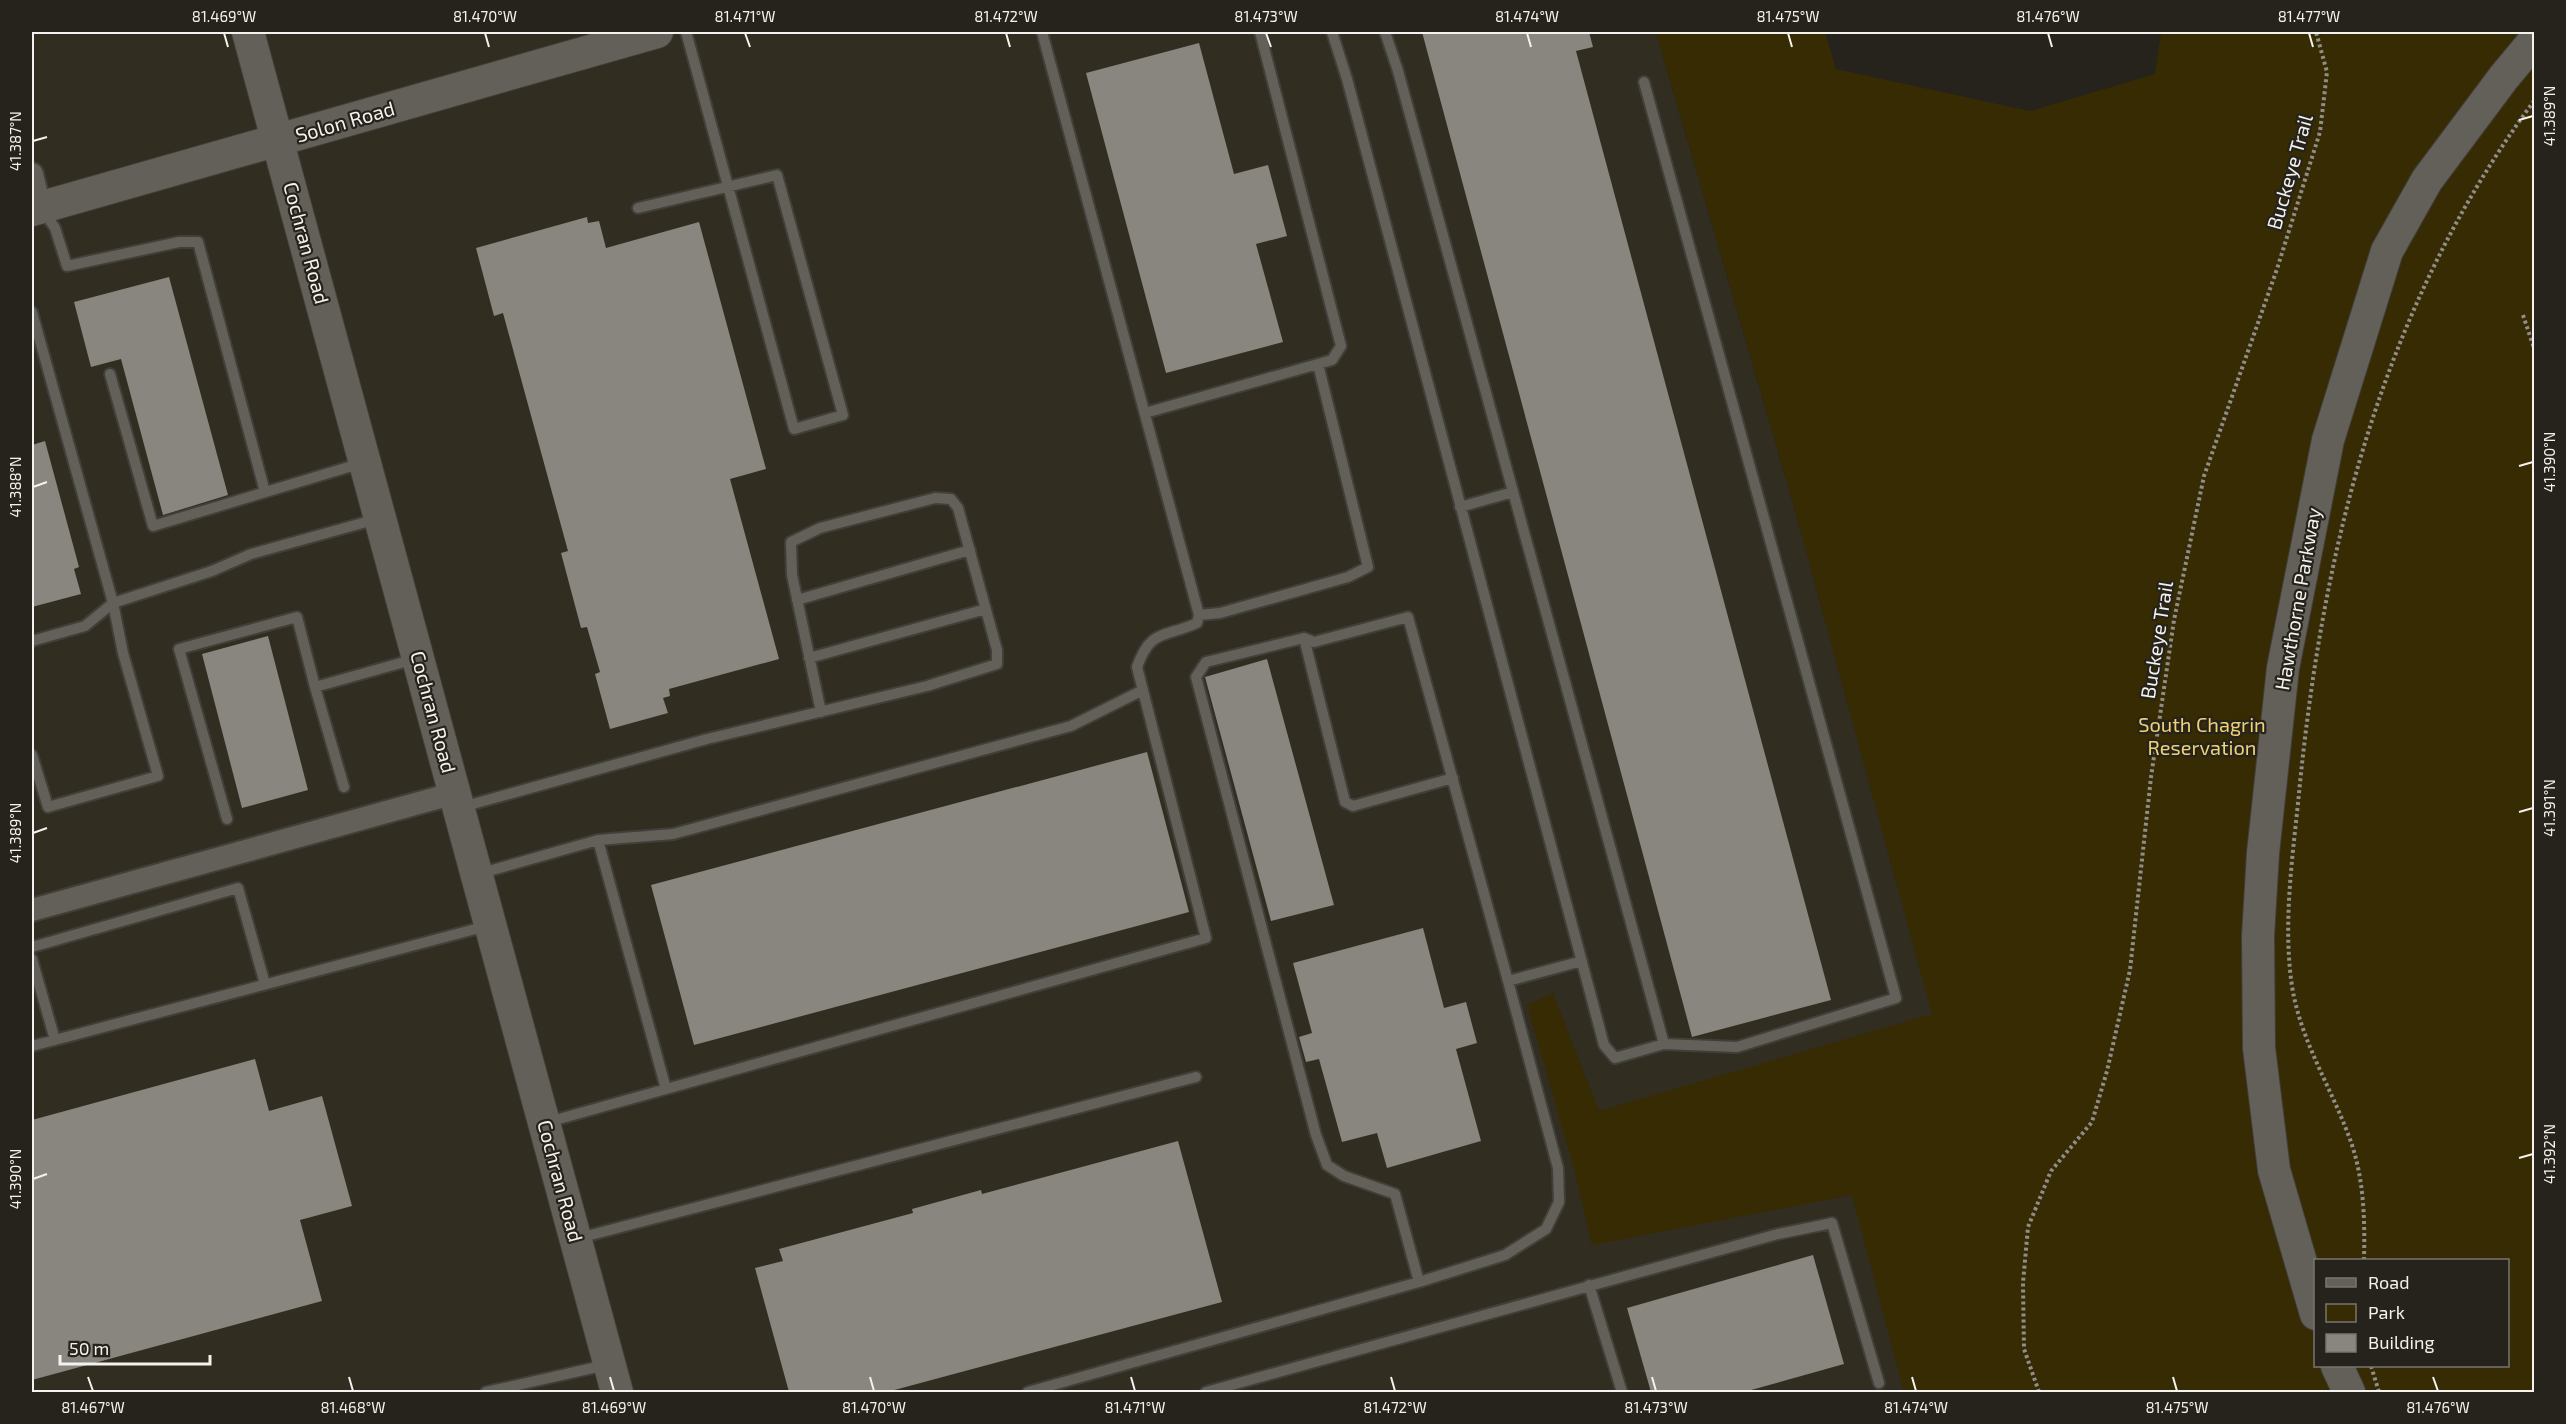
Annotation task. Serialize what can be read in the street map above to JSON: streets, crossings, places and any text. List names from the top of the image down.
{
  "streets": {
    "street": ["Solon Road", "Cochran Road", "Hawthorne Parkway"],
    "path": ["Buckeye Trail"]
  },
  "crossings": [
    ["Solon Road", "Cochran Road"]
  ],
  "parks": ["South Chagrin Reservation"],
  "legend": ["Road", "Park", "Building"],
  "scale_bar": "50 m",
  "coordinates": [
    "81.469°W",
    "81.470°W",
    "81.471°W",
    "81.472°W",
    "81.473°W",
    "81.474°W",
    "81.475°W",
    "81.476°W",
    "81.477°W",
    "41.389°N",
    "41.387°N",
    "41.390°N",
    "41.388°N",
    "41.391°N",
    "41.392°N",
    "81.467°W",
    "81.468°W"
  ]
}
